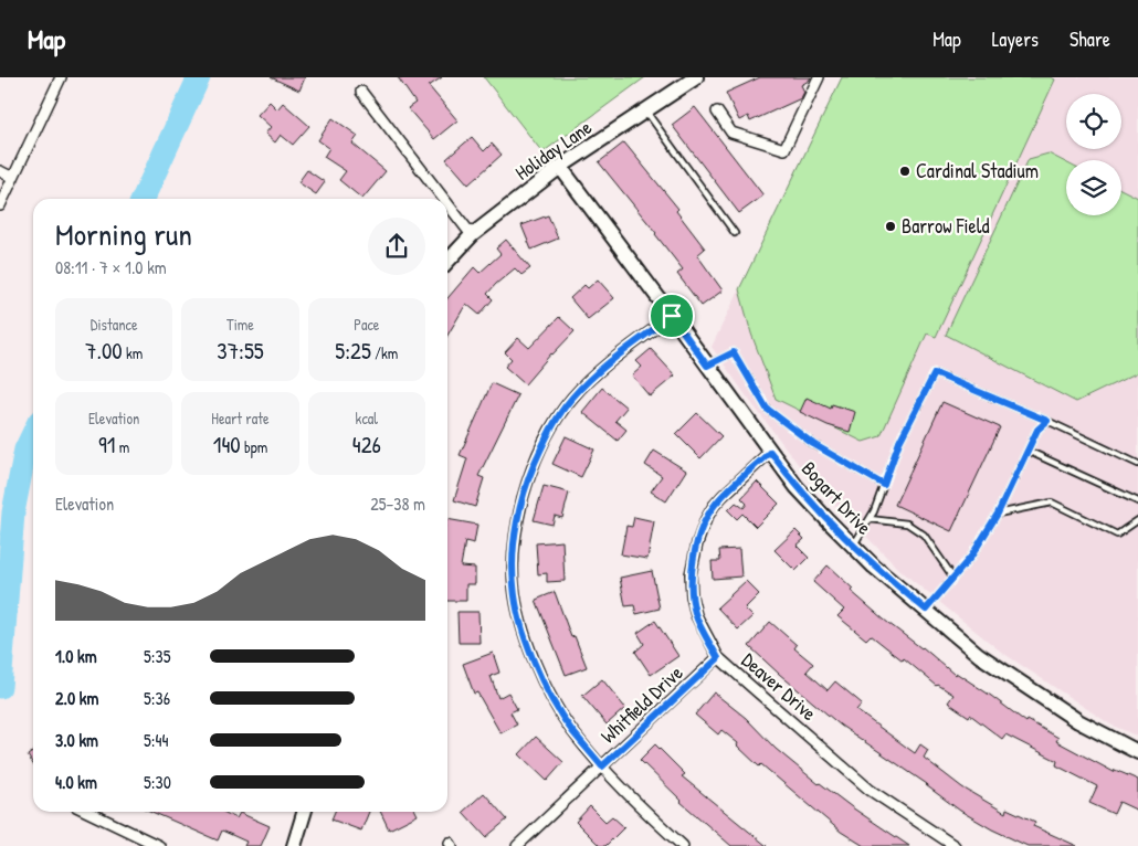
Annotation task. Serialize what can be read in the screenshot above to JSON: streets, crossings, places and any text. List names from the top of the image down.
{
  "streets": {
    "street": [
      "Holiday Lane",
      "Bogart Drive",
      "Deaver Drive",
      "Whitfield Drive"
    ]
  },
  "crossings": [
    ["Holiday Lane", "Bogart Drive"],
    ["Bogart Drive", "Deaver Drive"],
    ["Deaver Drive", "Whitfield Drive"]
  ],
  "places": ["Cardinal Stadium", "Barrow Field"],
  "page": {
    "header": "Map",
    "nav": ["Map", "Layers", "Share"],
    "heading": ["Morning run", "08:11 · 7 × 1.0 km"],
    "stats": [
      ["Distance", "7.00 km"],
      ["Time", "37:55"],
      ["Pace", "5:25 /km"],
      ["Elevation", "91 m"],
      ["Heart rate", "140 bpm"],
      ["kcal", "426"]
    ],
    "chart": ["Elevation", "25–38 m"],
    "list": [
      {
        "name": "1.0 km",
        "note": "5:35"
      },
      {
        "name": "2.0 km",
        "note": "5:36"
      },
      {
        "name": "3.0 km",
        "note": "5:44"
      },
      {
        "name": "4.0 km",
        "note": "5:30"
      }
    ]
  }
}
